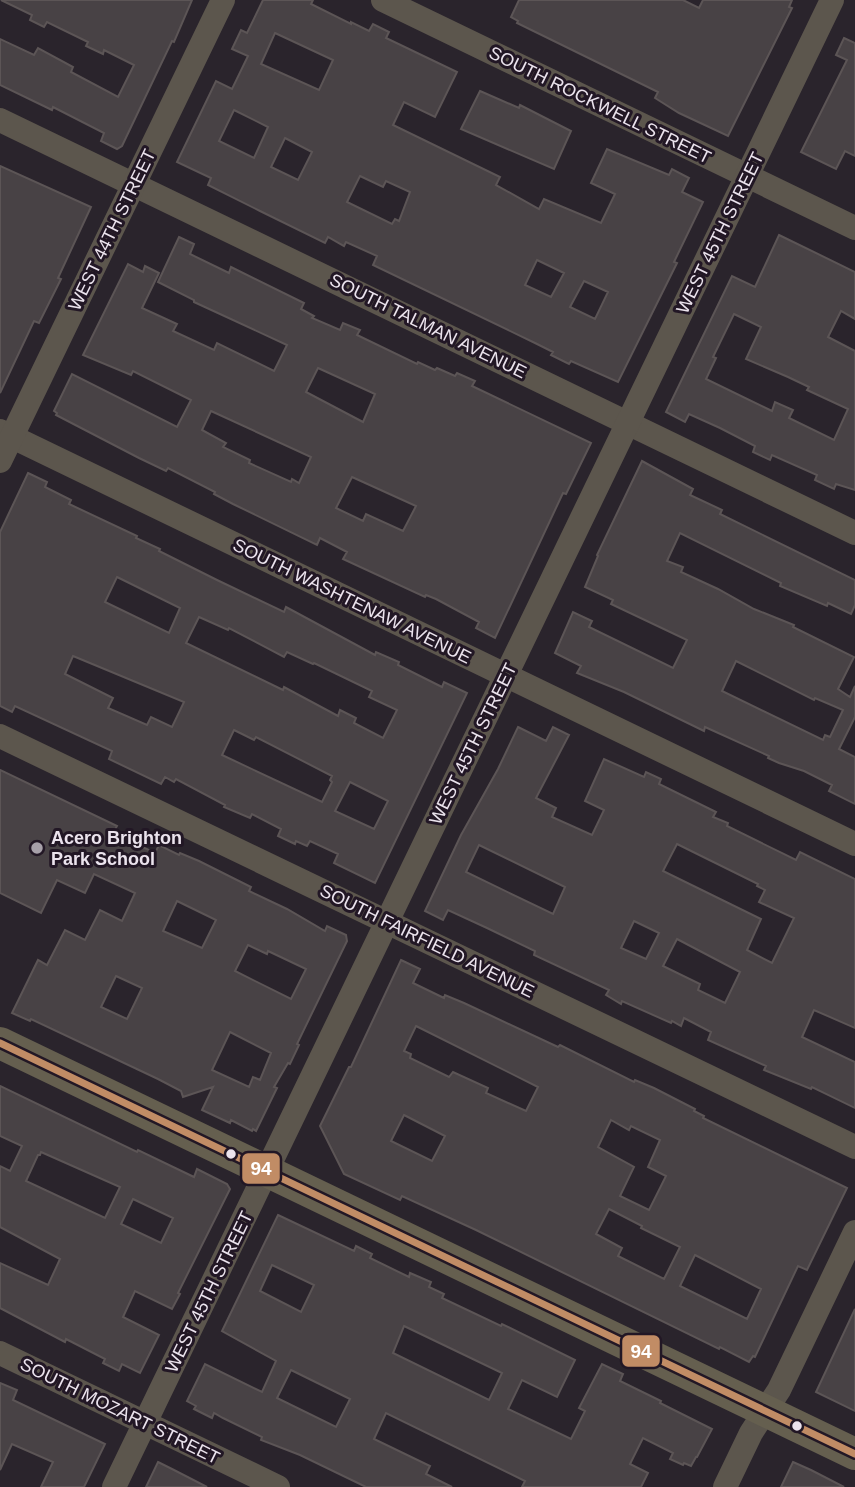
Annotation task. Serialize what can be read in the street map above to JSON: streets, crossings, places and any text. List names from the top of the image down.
{
  "streets": {
    "street": [
      "SOUTH ROCKWELL STREET",
      "WEST 44TH STREET",
      "WEST 45TH STREET",
      "SOUTH TALMAN AVENUE",
      "SOUTH WASHTENAW AVENUE",
      "SOUTH FAIRFIELD AVENUE",
      "SOUTH MOZART STREET"
    ]
  },
  "crossings": [
    ["SOUTH ROCKWELL STREET", "WEST 45TH STREET"],
    ["WEST 44TH STREET", "SOUTH TALMAN AVENUE"],
    ["WEST 44TH STREET", "SOUTH WASHTENAW AVENUE"],
    ["WEST 45TH STREET", "SOUTH TALMAN AVENUE"],
    ["WEST 45TH STREET", "SOUTH WASHTENAW AVENUE"],
    ["WEST 45TH STREET", "SOUTH FAIRFIELD AVENUE"],
    ["WEST 45TH STREET", "SOUTH MOZART STREET"]
  ],
  "places": ["Acero Brighton Park School"],
  "lines": ["transit line 94"]
}
